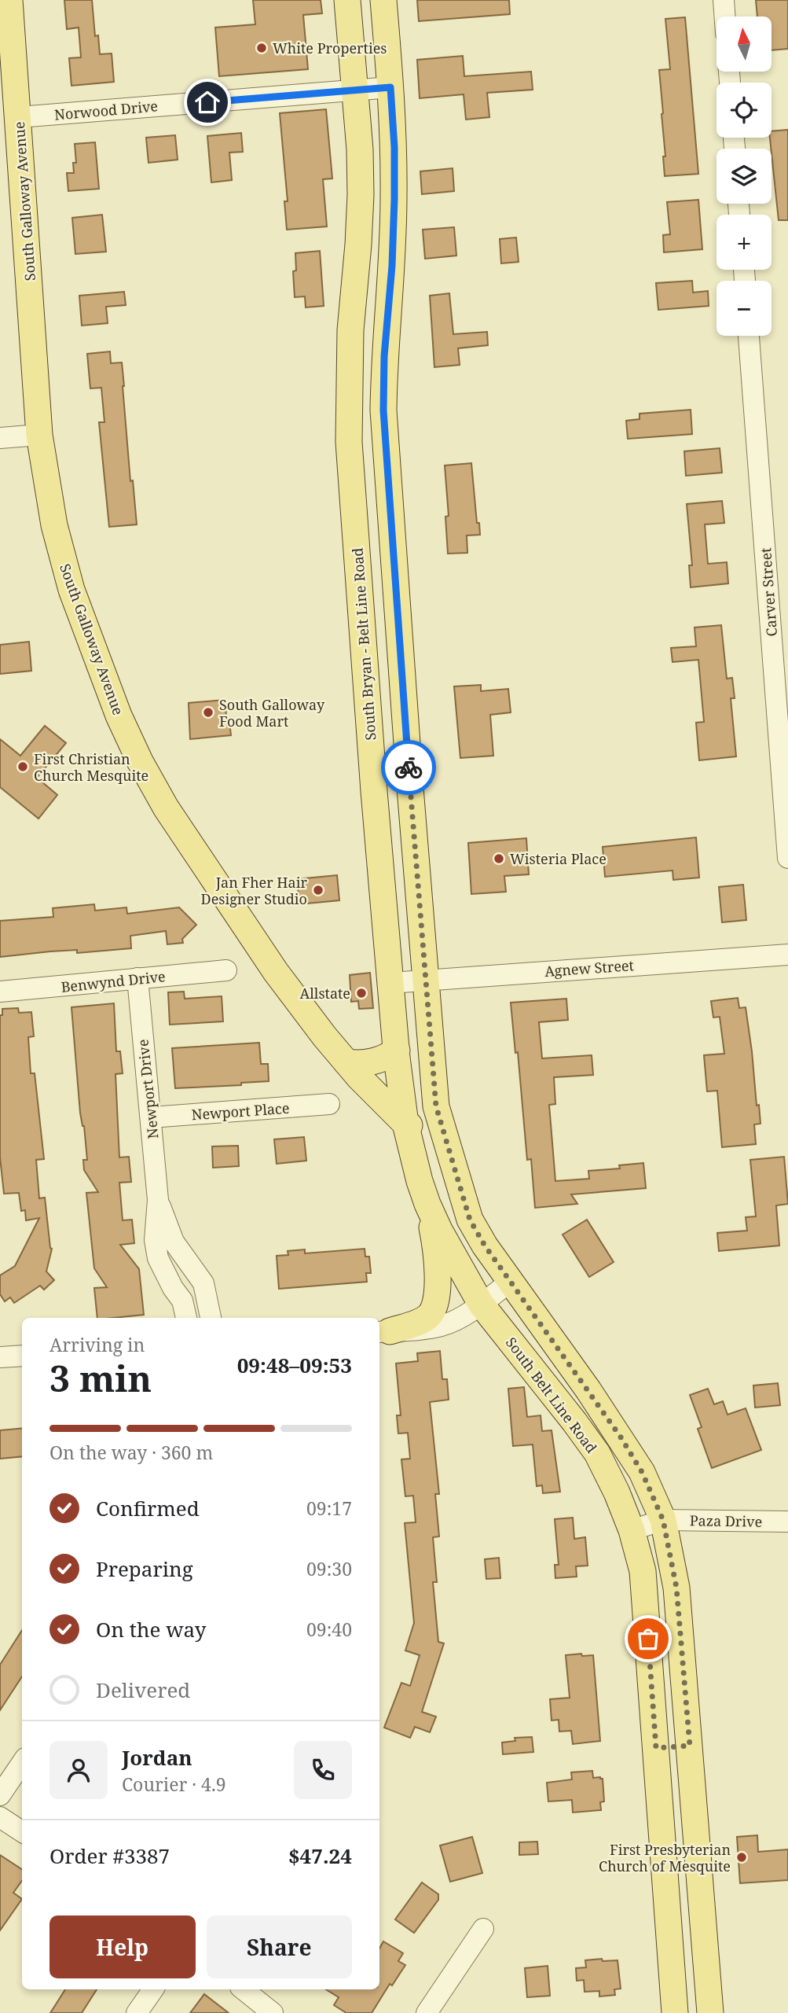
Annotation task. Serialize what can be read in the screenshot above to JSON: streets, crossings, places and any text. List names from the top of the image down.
{
  "streets": {
    "main road": ["South Galloway Avenue", "South Bryan - Belt Line Road", "South Belt Line Road"],
    "street": [
      "Norwood Drive",
      "Carver Street",
      "Agnew Street",
      "Benwynd Drive",
      "Newport Drive",
      "Newport Place",
      "Paza Drive"
    ]
  },
  "crossings": [
    ["Norwood Drive", "South Galloway Avenue"],
    ["Norwood Drive", "South Bryan - Belt Line Road"],
    ["South Galloway Avenue", "South Bryan - Belt Line Road"],
    ["South Bryan - Belt Line Road", "Agnew Street"],
    ["South Bryan - Belt Line Road", "South Belt Line Road"],
    ["Benwynd Drive", "Newport Drive"],
    ["Newport Drive", "Newport Place"],
    ["South Belt Line Road", "Paza Drive"]
  ],
  "places": [
    "White Properties",
    "South Galloway Food Mart",
    "First Christian Church Mesquite",
    "Wisteria Place",
    "Jan Fher Hair Designer Studio",
    "Allstate",
    "First Presbyterian Church of Mesquite"
  ],
  "north": "top",
  "page": {
    "map_buttons": ["+", "−"],
    "heading": ["3 min", "Arriving in", "09:48–09:53"],
    "panel": [
      "Jordan",
      "Courier · 4.9",
      "Order #3387",
      "$47.24"
    ],
    "bar": "On the way · 360 m",
    "list": [
      ["Confirmed", "09:17"],
      ["Preparing", "09:30"],
      ["On the way", "09:40"],
      "Delivered"
    ],
    "buttons": ["Help", "Share"]
  }
}
